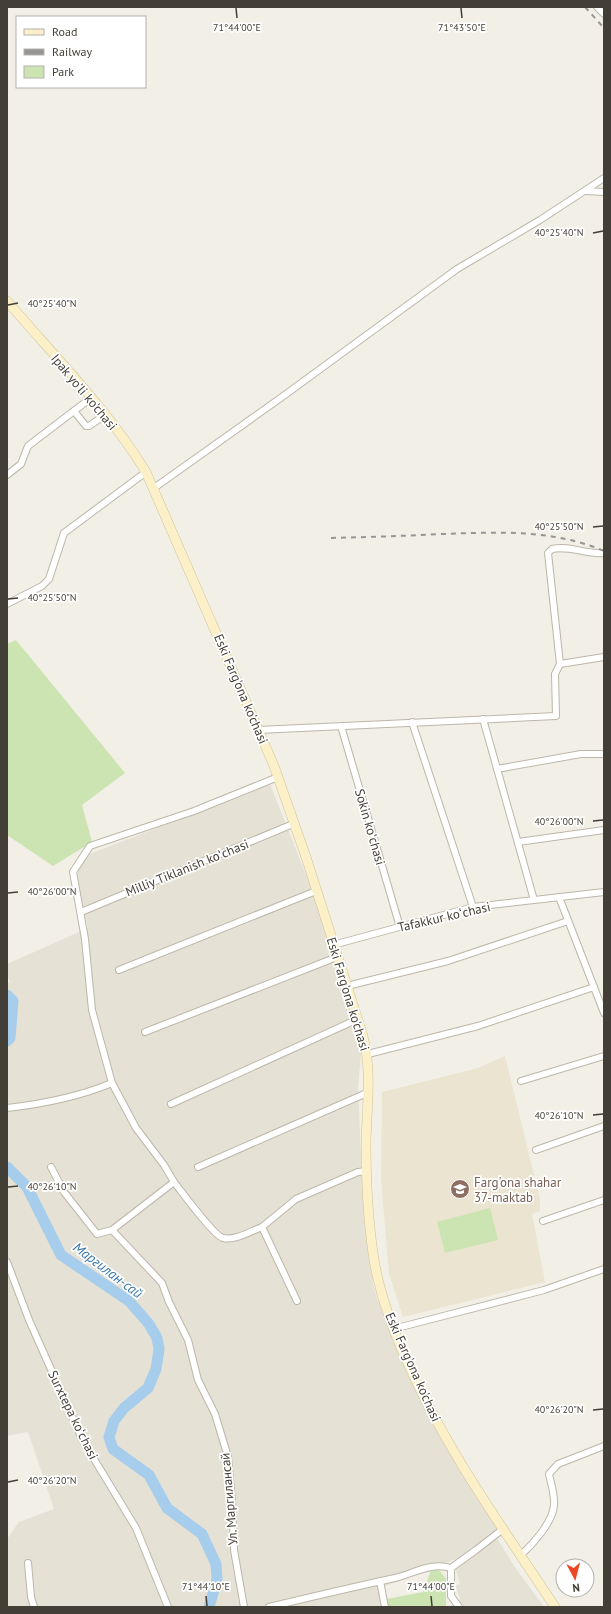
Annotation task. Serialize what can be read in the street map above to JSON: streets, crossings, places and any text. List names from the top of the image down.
{
  "streets": {
    "main road": ["Ipak yo'li ko'chasi", "Eski Farg'ona ko'chasi"],
    "street": [
      "Sokin koʻchasi",
      "Milliy Tiklanish koʻchasi",
      "Tafakkur koʻchasi",
      "Surxtepa koʻchasi",
      "Ул. Маргилансай"
    ]
  },
  "crossings": [
    ["Ipak yo'li ko'chasi", "Eski Farg'ona ko'chasi"],
    ["Eski Farg'ona ko'chasi", "Milliy Tiklanish koʻchasi"],
    ["Eski Farg'ona ko'chasi", "Tafakkur koʻchasi"],
    ["Sokin koʻchasi", "Tafakkur koʻchasi"]
  ],
  "water": ["Маргилан-сай"],
  "places": {
    "school or university": ["Farg'ona shahar 37-maktab"]
  },
  "legend": ["Road", "Railway", "Park"],
  "north": "bottom",
  "coordinates": [
    "71°44'00\"E",
    "71°43'50\"E",
    "40°25'40\"N",
    "40°25'50\"N",
    "40°26'00\"N",
    "40°26'10\"N",
    "40°26'20\"N",
    "71°44'10\"E"
  ]
}
